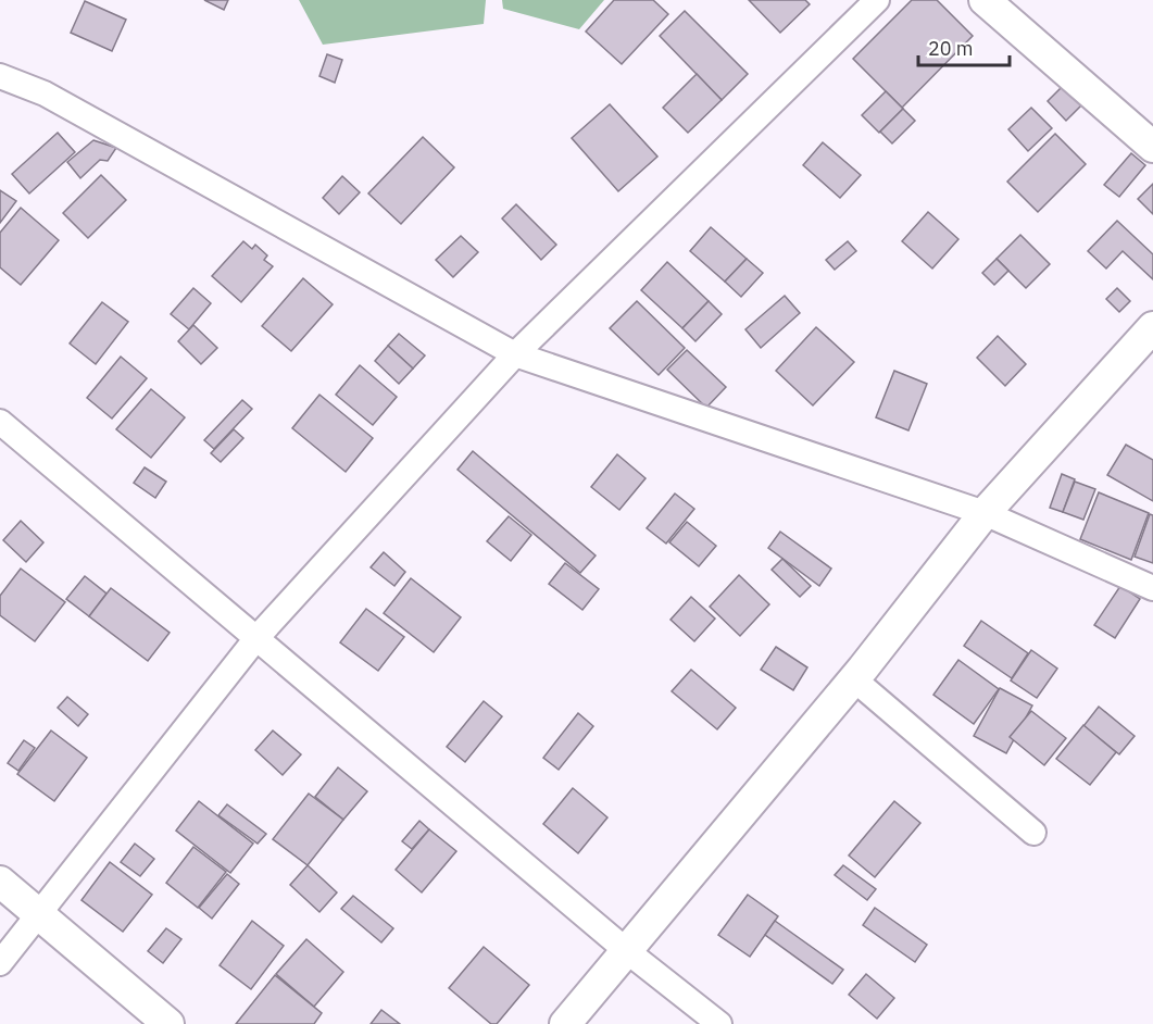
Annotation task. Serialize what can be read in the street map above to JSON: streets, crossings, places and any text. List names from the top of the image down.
{
  "scale_bar": "20 m"
}
